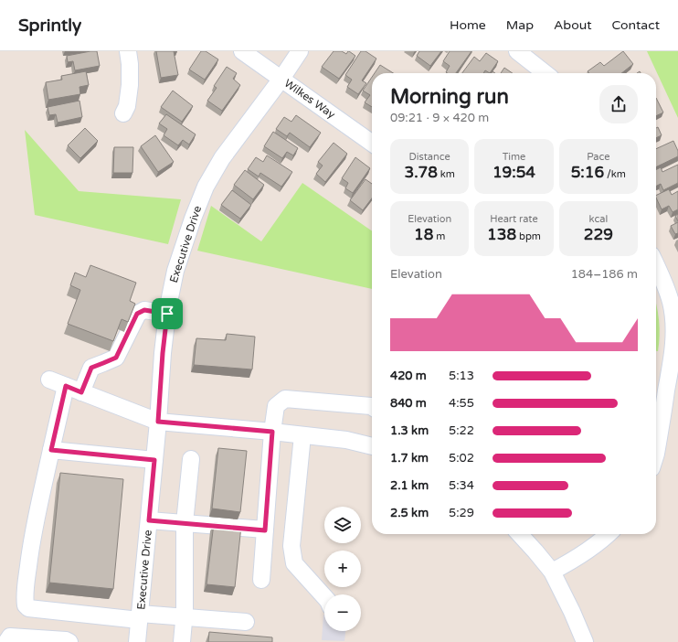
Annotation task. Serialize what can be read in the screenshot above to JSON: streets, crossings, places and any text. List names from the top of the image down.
{
  "streets": {
    "street": ["Wilkes Way", "Executive Drive"]
  },
  "crossings": [
    ["Wilkes Way", "Executive Drive"]
  ],
  "page": {
    "header": "Sprintly",
    "nav": [
      "Home",
      "Map",
      "About",
      "Contact"
    ],
    "heading": ["Morning run", "09:21 · 9 × 420 m"],
    "stats": [
      ["Distance", "3.78 km"],
      ["Time", "19:54"],
      ["Pace", "5:16 /km"],
      ["Elevation", "18 m"],
      ["Heart rate", "138 bpm"],
      ["kcal", "229"]
    ],
    "chart": ["Elevation", "184–186 m"],
    "list": [
      {
        "name": "420 m",
        "note": "5:13"
      },
      {
        "name": "840 m",
        "note": "4:55"
      },
      {
        "name": "1.3 km",
        "note": "5:22"
      },
      {
        "name": "1.7 km",
        "note": "5:02"
      },
      {
        "name": "2.1 km",
        "note": "5:34"
      },
      {
        "name": "2.5 km",
        "note": "5:29"
      }
    ],
    "map_buttons": ["+", "−"]
  }
}
